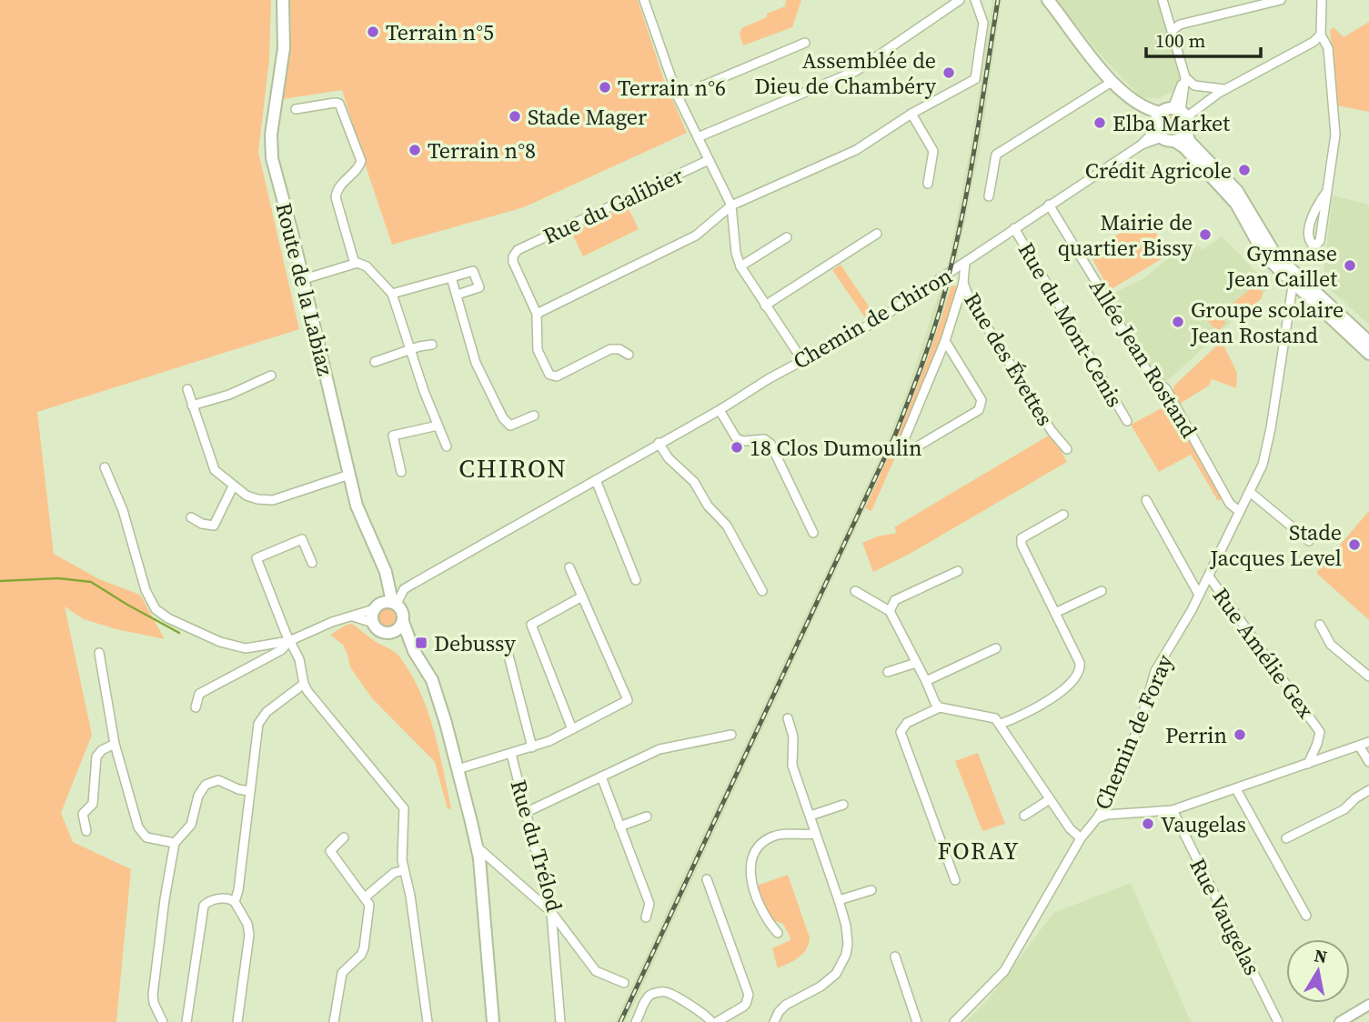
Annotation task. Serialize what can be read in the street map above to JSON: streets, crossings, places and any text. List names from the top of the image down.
{
  "streets": {
    "main road": ["Route de la Labiaz"],
    "street": [
      "Rue du Galibier",
      "Chemin de Chiron",
      "Rue du Mont-Cenis",
      "Allée Jean Rostand",
      "Rue des Évettes",
      "Rue Amélie Gex",
      "Chemin de Foray",
      "Rue du Trélod",
      "Rue Vaugelas"
    ]
  },
  "crossings": [
    ["Chemin de Chiron", "Rue du Mont-Cenis"],
    ["Chemin de Chiron", "Allée Jean Rostand"],
    ["Chemin de Chiron", "Rue des Évettes"],
    ["Allée Jean Rostand", "Chemin de Foray"],
    ["Rue Amélie Gex", "Chemin de Foray"]
  ],
  "districts": ["CHIRON", "FORAY"],
  "places": {
    "other": [
      "Terrain n°5",
      "Assemblée de Dieu de Chambéry",
      "Terrain n°6",
      "Stade Mager",
      "Elba Market",
      "Terrain n°8",
      "Crédit Agricole",
      "Mairie de quartier Bissy",
      "Gymnase Jean Caillet",
      "Groupe scolaire Jean Rostand",
      "18 Clos Dumoulin",
      "Stade Jacques Level",
      "Perrin",
      "Vaugelas"
    ],
    "transit": ["Debussy"]
  },
  "scale_bar": "100 m",
  "north": "top"
}
